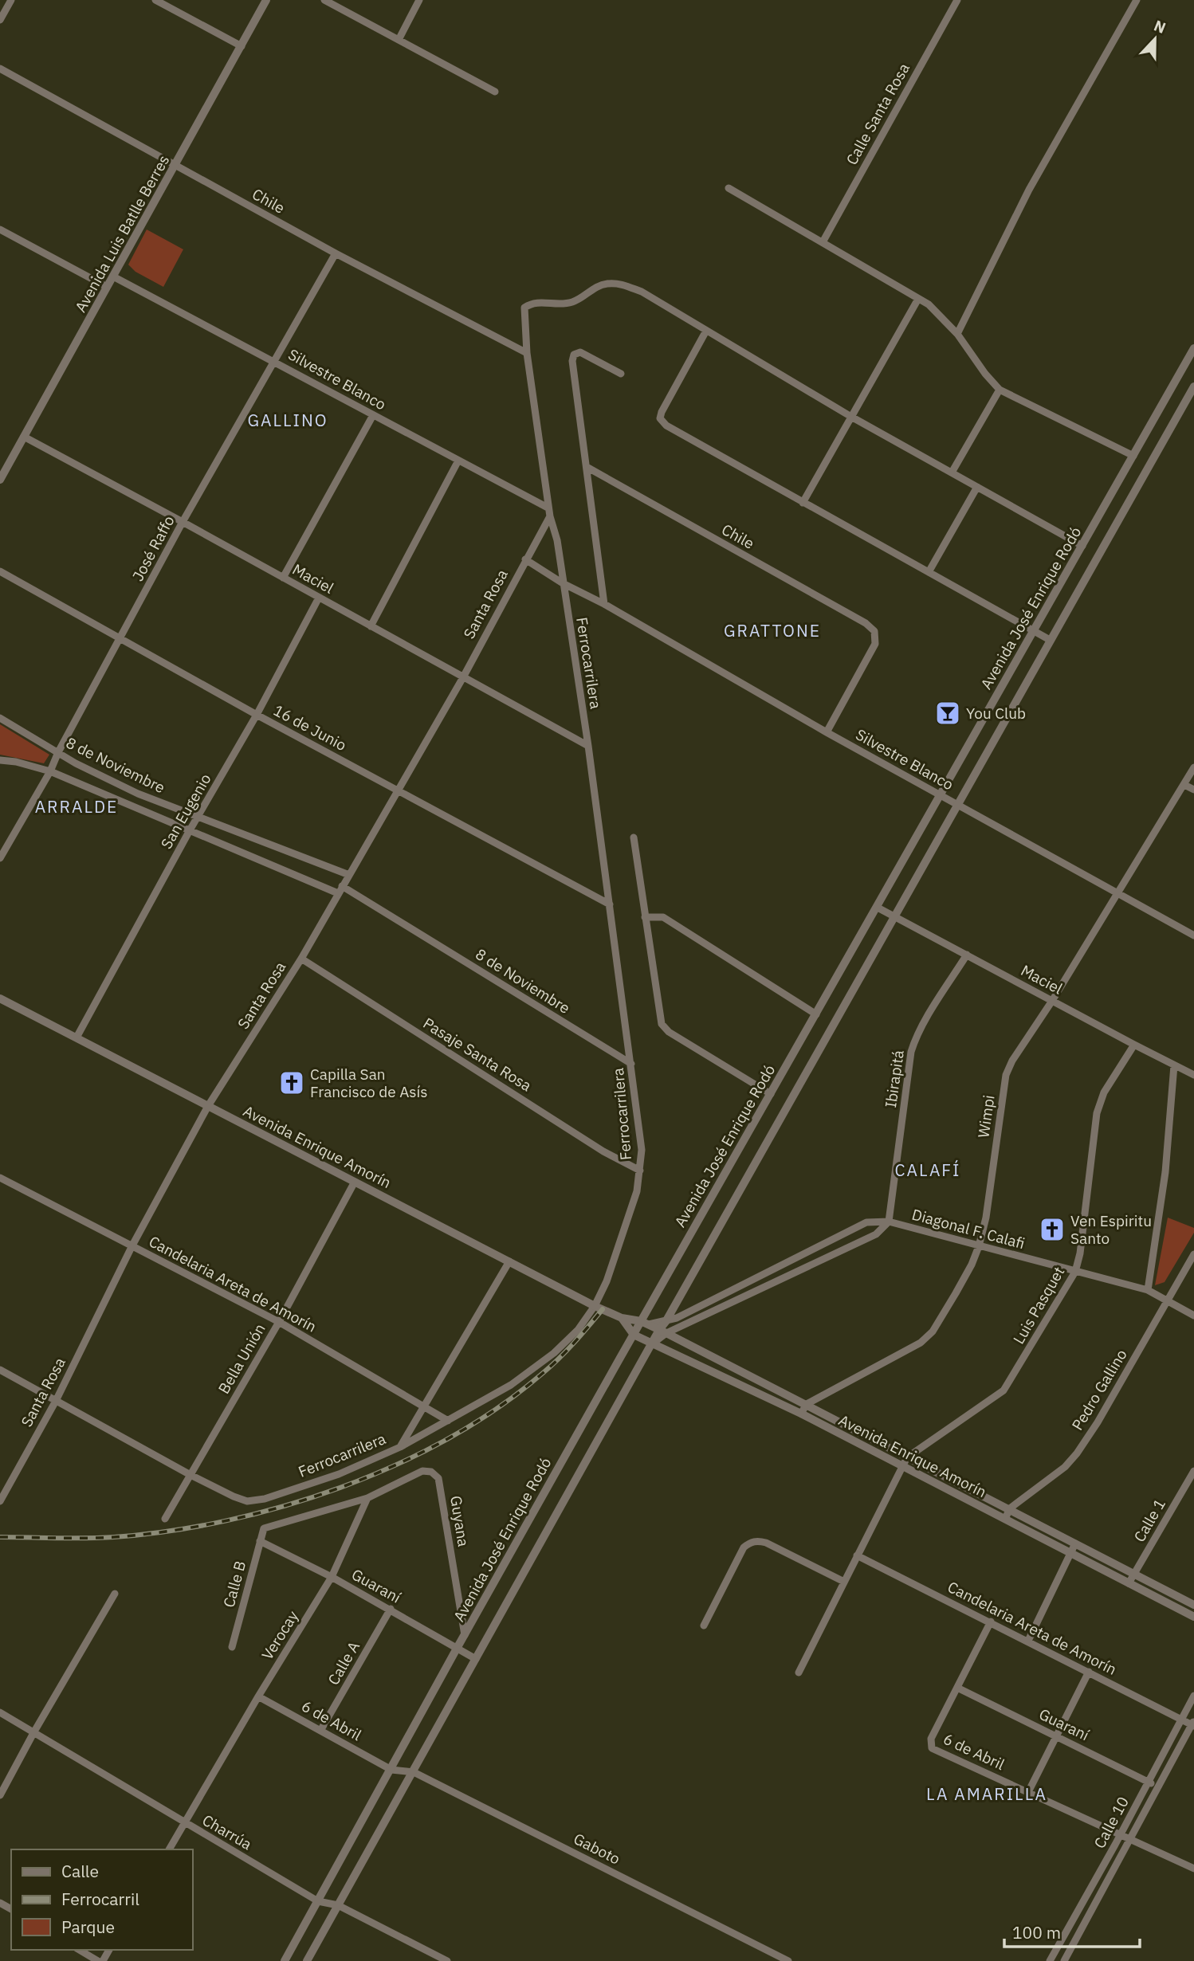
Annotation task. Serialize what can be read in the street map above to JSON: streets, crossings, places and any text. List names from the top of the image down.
{
  "streets": {
    "street": [
      "Calle Santa Rosa",
      "Chile",
      "Avenida Luis Batlle Berres",
      "Silvestre Blanco",
      "José Raffo",
      "Maciel",
      "Santa Rosa",
      "Avenida José Enrique Rodó",
      "Ferrocarrilera",
      "16 de Junio",
      "8 de Noviembre",
      "San Eugenio",
      "Pasaje Santa Rosa",
      "Ibirapitá",
      "Wimpi",
      "Avenida Enrique Amorín",
      "Diagonal F. Calafi",
      "Candelaria Areta de Amorín",
      "Luis Pasquet",
      "Bella Unión",
      "Pedro Gallino",
      "Calle 1",
      "Guyana",
      "Calle B",
      "Guaraní",
      "Verocay",
      "Calle A",
      "6 de Abril",
      "Calle 10",
      "Charrúa",
      "Gaboto"
    ]
  },
  "crossings": [
    ["Chile", "Avenida Luis Batlle Berres"],
    ["Chile", "Silvestre Blanco"],
    ["Chile", "José Raffo"],
    ["Avenida Luis Batlle Berres", "Silvestre Blanco"],
    ["Avenida Luis Batlle Berres", "Maciel"],
    ["Silvestre Blanco", "José Raffo"],
    ["Silvestre Blanco", "Santa Rosa"],
    ["Silvestre Blanco", "Avenida José Enrique Rodó"],
    ["Silvestre Blanco", "Ferrocarrilera"],
    ["Silvestre Blanco", "Wimpi"],
    ["José Raffo", "Maciel"],
    ["José Raffo", "16 de Junio"],
    ["José Raffo", "8 de Noviembre"],
    ["Maciel", "Santa Rosa"],
    ["Maciel", "Avenida José Enrique Rodó"],
    ["Maciel", "Ferrocarrilera"],
    ["Maciel", "San Eugenio"],
    ["Maciel", "Ibirapitá"],
    ["Maciel", "Wimpi"],
    ["Maciel", "Luis Pasquet"],
    ["Santa Rosa", "Ferrocarrilera"],
    ["Santa Rosa", "16 de Junio"],
    ["Santa Rosa", "8 de Noviembre"],
    ["Santa Rosa", "Pasaje Santa Rosa"],
    ["Santa Rosa", "Avenida Enrique Amorín"],
    ["Santa Rosa", "Candelaria Areta de Amorín"],
    ["Avenida José Enrique Rodó", "Avenida Enrique Amorín"],
    ["Avenida José Enrique Rodó", "Diagonal F. Calafi"],
    ["Avenida José Enrique Rodó", "Guyana"],
    ["Avenida José Enrique Rodó", "Guaraní"],
    ["Avenida José Enrique Rodó", "6 de Abril"],
    ["Avenida José Enrique Rodó", "Charrúa"],
    ["Avenida José Enrique Rodó", "Gaboto"],
    ["Ferrocarrilera", "16 de Junio"],
    ["Ferrocarrilera", "8 de Noviembre"],
    ["Ferrocarrilera", "Pasaje Santa Rosa"],
    ["Ferrocarrilera", "Avenida Enrique Amorín"],
    ["Ferrocarrilera", "Candelaria Areta de Amorín"],
    ["Ferrocarrilera", "Bella Unión"],
    ["16 de Junio", "San Eugenio"],
    ["8 de Noviembre", "San Eugenio"],
    ["San Eugenio", "Avenida Enrique Amorín"],
    ["Ibirapitá", "Diagonal F. Calafi"],
    ["Wimpi", "Avenida Enrique Amorín"],
    ["Wimpi", "Diagonal F. Calafi"],
    ["Avenida Enrique Amorín", "Diagonal F. Calafi"],
    ["Avenida Enrique Amorín", "Luis Pasquet"],
    ["Avenida Enrique Amorín", "Bella Unión"],
    ["Avenida Enrique Amorín", "Pedro Gallino"],
    ["Avenida Enrique Amorín", "Calle 1"],
    ["Diagonal F. Calafi", "Luis Pasquet"],
    ["Diagonal F. Calafi", "Pedro Gallino"],
    ["Candelaria Areta de Amorín", "Luis Pasquet"],
    ["Candelaria Areta de Amorín", "Bella Unión"],
    ["Candelaria Areta de Amorín", "Calle 10"],
    ["Guyana", "Calle B"],
    ["Guyana", "Verocay"],
    ["Calle B", "Guaraní"],
    ["Calle B", "Verocay"],
    ["Guaraní", "Verocay"],
    ["Guaraní", "Calle A"],
    ["Guaraní", "6 de Abril"],
    ["Guaraní", "Calle 10"],
    ["Verocay", "6 de Abril"],
    ["Verocay", "Charrúa"],
    ["Calle A", "6 de Abril"],
    ["6 de Abril", "Calle 10"],
    ["6 de Abril", "Gaboto"]
  ],
  "districts": [
    "GALLINO",
    "GRATTONE",
    "ARRALDE",
    "CALAFÍ",
    "LA AMARILLA"
  ],
  "places": {
    "bar": ["You Club"],
    "church": ["Capilla San Francisco de Asís", "Ven Espiritu Santo"]
  },
  "legend": ["Calle", "Ferrocarril", "Parque"],
  "scale_bar": "100 m",
  "north": "top"
}
